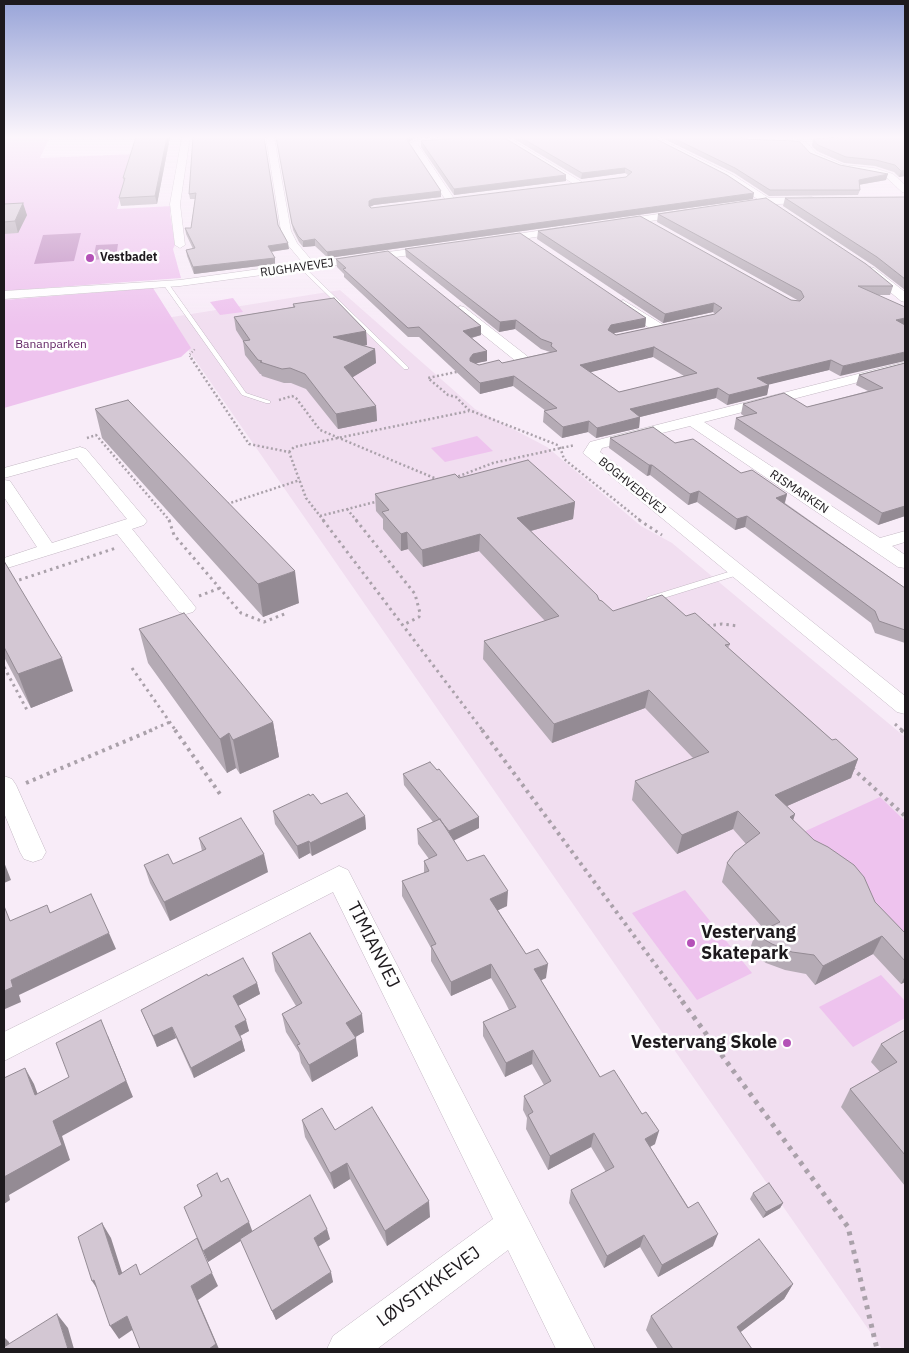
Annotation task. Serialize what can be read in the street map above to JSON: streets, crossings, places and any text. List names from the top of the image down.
{
  "streets": {
    "street": [
      "RUGHAVEVEJ",
      "BOGHVEDEVEJ",
      "RISMARKEN",
      "TIMIANVEJ",
      "LØVSTIKKEVEJ"
    ]
  },
  "crossings": [
    ["BOGHVEDEVEJ", "RISMARKEN"],
    ["TIMIANVEJ", "LØVSTIKKEVEJ"]
  ],
  "parks": ["Bananparken"],
  "places": ["Vestbadet", "Vestervang Skatepark", "Vestervang Skole"]
}
